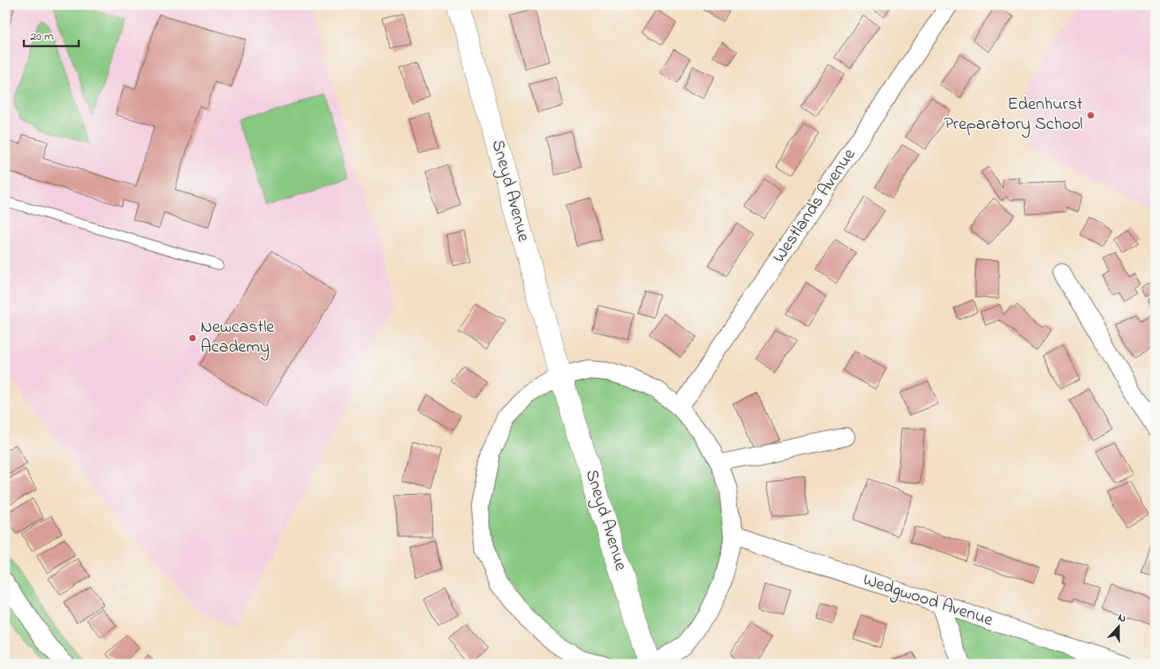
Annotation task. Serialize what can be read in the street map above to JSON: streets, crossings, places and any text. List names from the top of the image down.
{
  "streets": {
    "street": ["Sneyd Avenue", "Westlands Avenue", "Wedgwood Avenue"]
  },
  "places": ["Edenhurst Preparatory School", "Newcastle Academy"],
  "scale_bar": "20 m",
  "north": "top"
}
